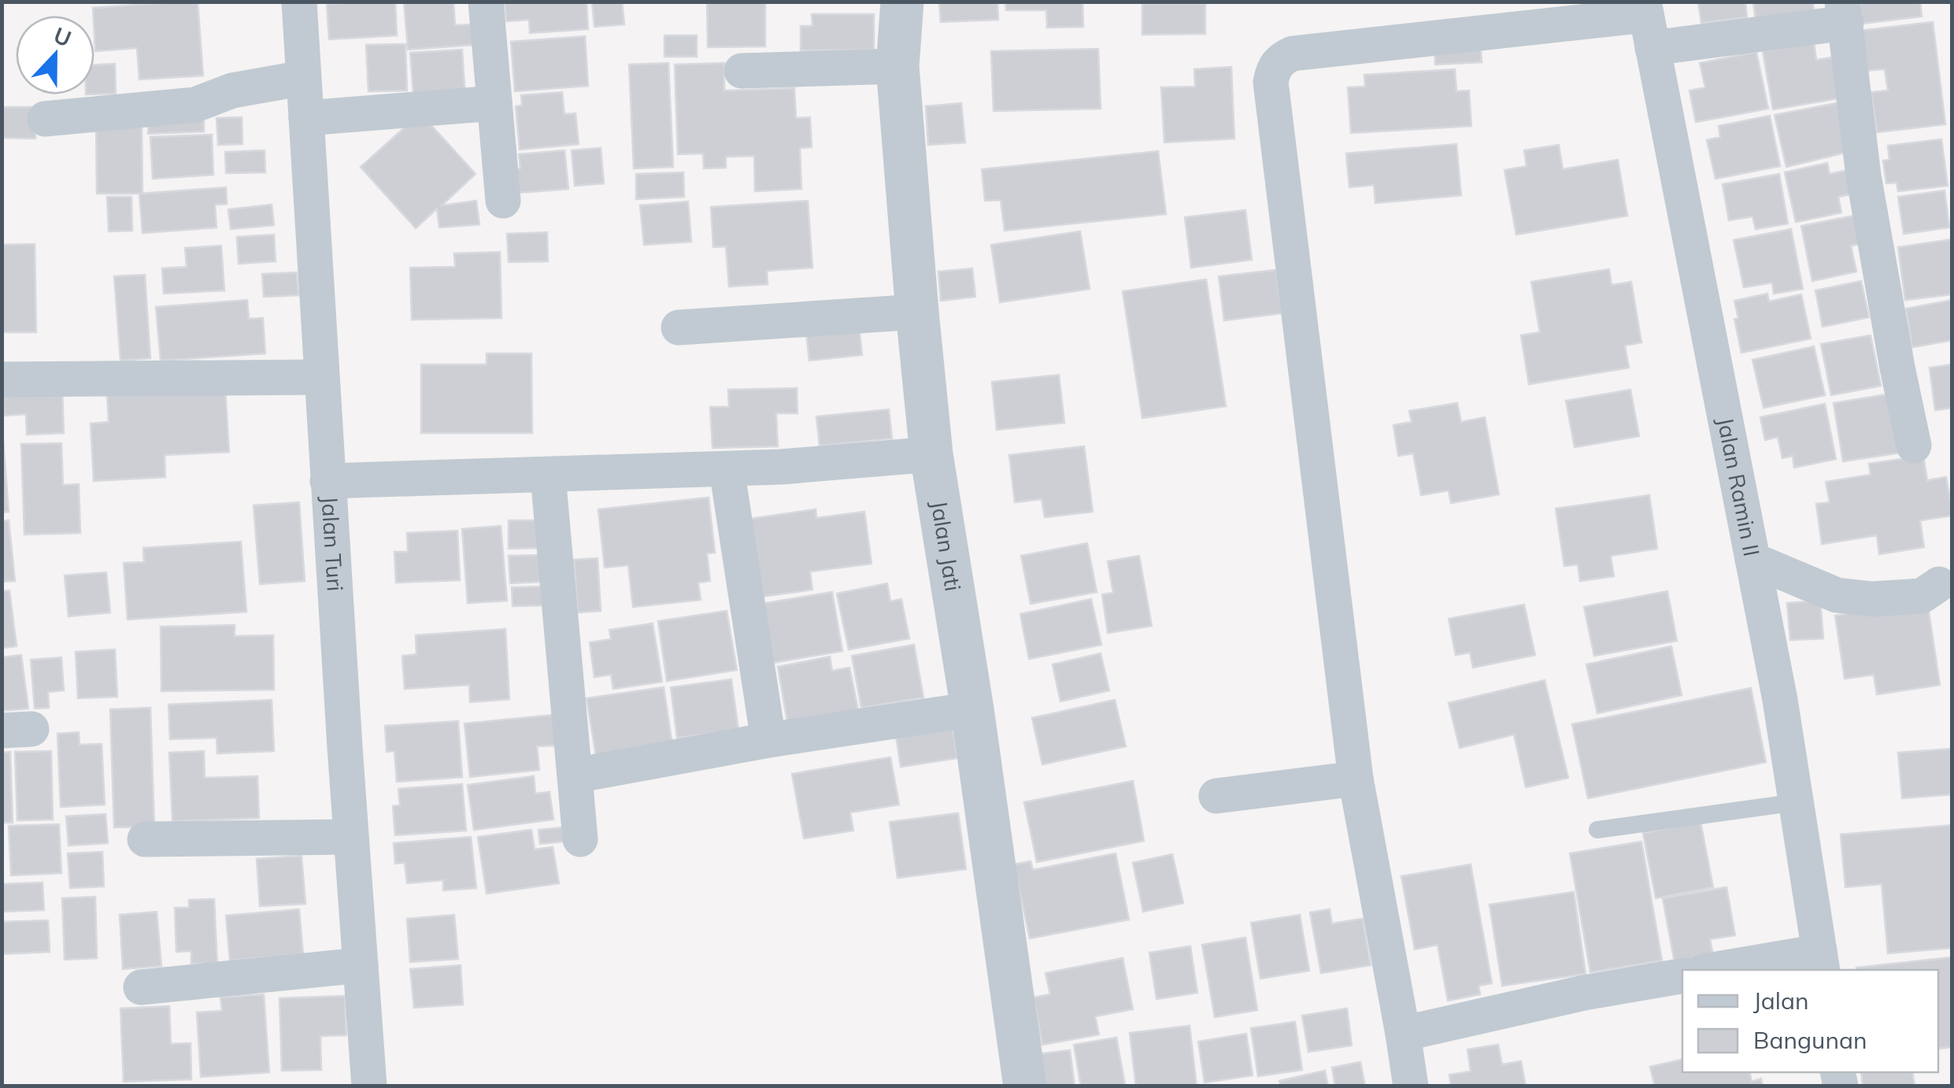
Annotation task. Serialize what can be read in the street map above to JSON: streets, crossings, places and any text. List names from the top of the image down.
{
  "streets": {
    "street": ["Jalan Ramin II", "Jalan Turi", "Jalan Jati"]
  },
  "legend": ["Jalan", "Bangunan"],
  "north": "top"
}
